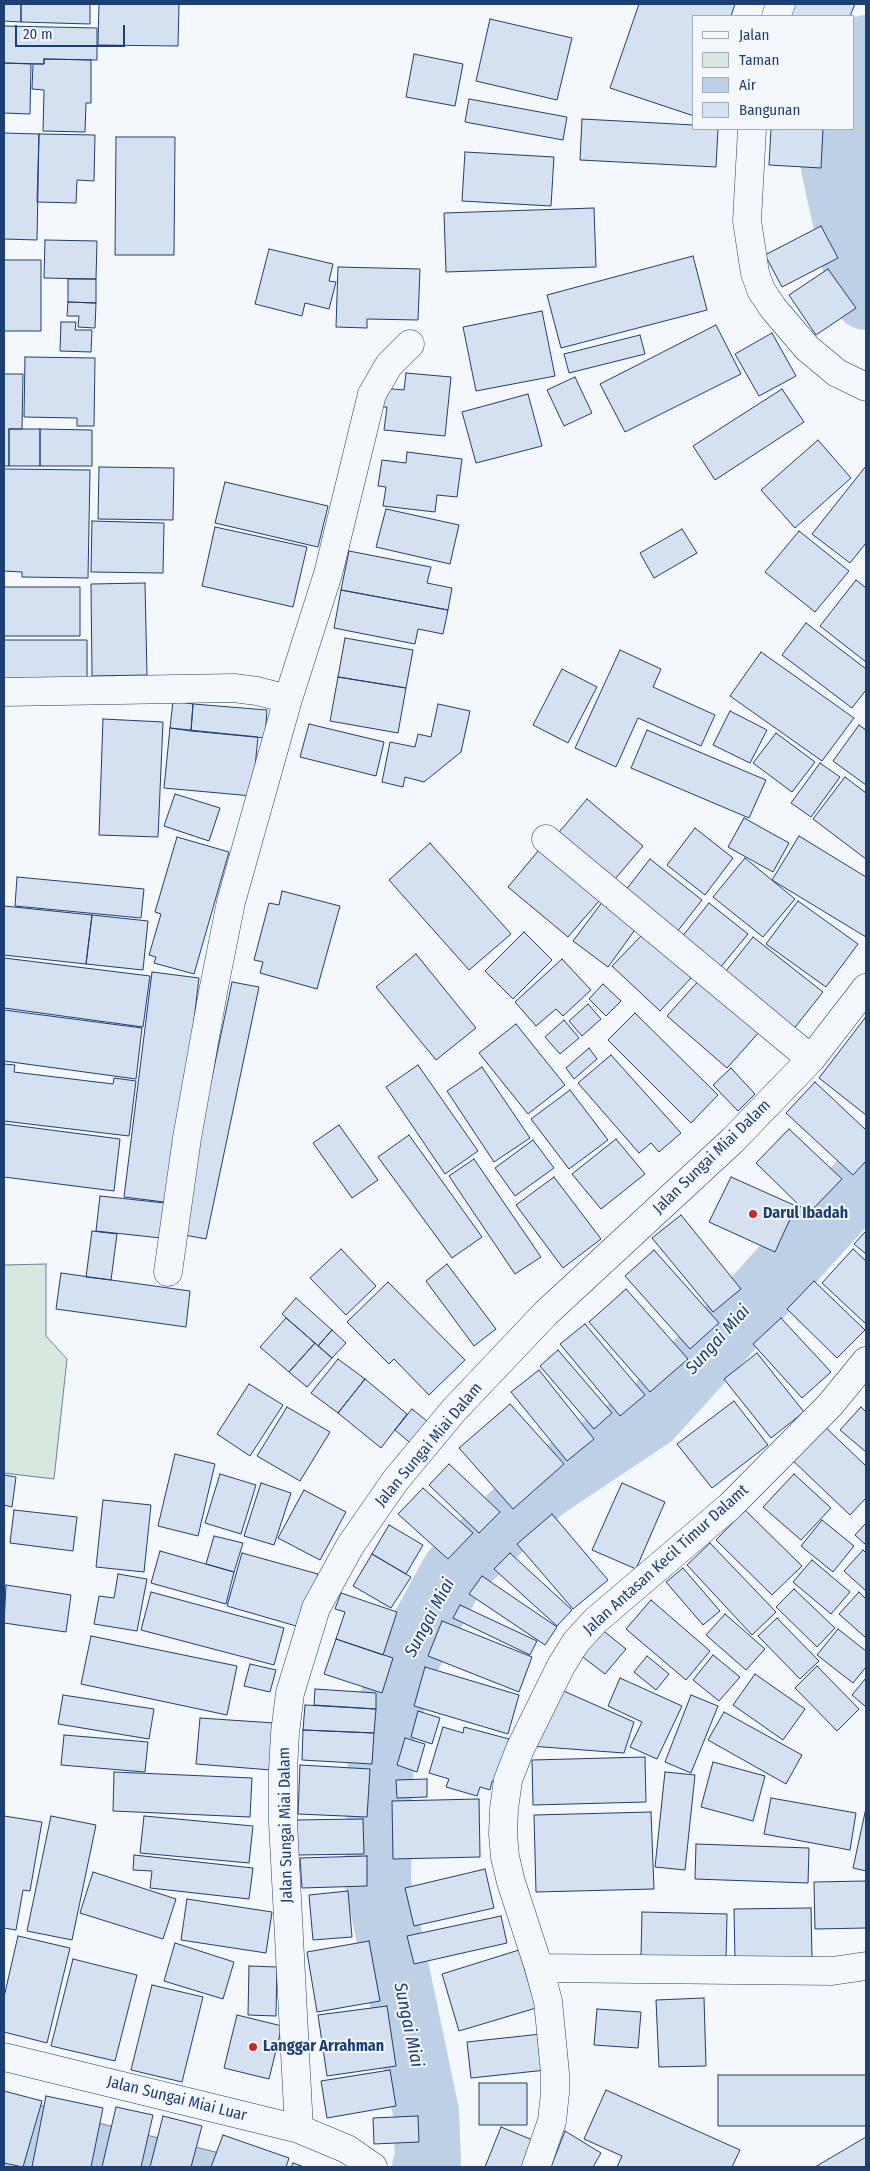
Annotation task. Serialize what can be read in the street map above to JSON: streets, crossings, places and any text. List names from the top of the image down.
{
  "streets": {
    "street": ["Jalan Sungai Miai Dalam", "Jalan Antasan Kecil Timur Dalamt", "Jalan Sungai Miai Luar"]
  },
  "crossings": [
    ["Jalan Sungai Miai Dalam", "Jalan Sungai Miai Luar"]
  ],
  "water": ["Sungai Miai"],
  "places": ["Darul Ibadah", "Langgar Arrahman"],
  "legend": [
    "Jalan",
    "Taman",
    "Air",
    "Bangunan"
  ],
  "scale_bar": "20 m"
}
